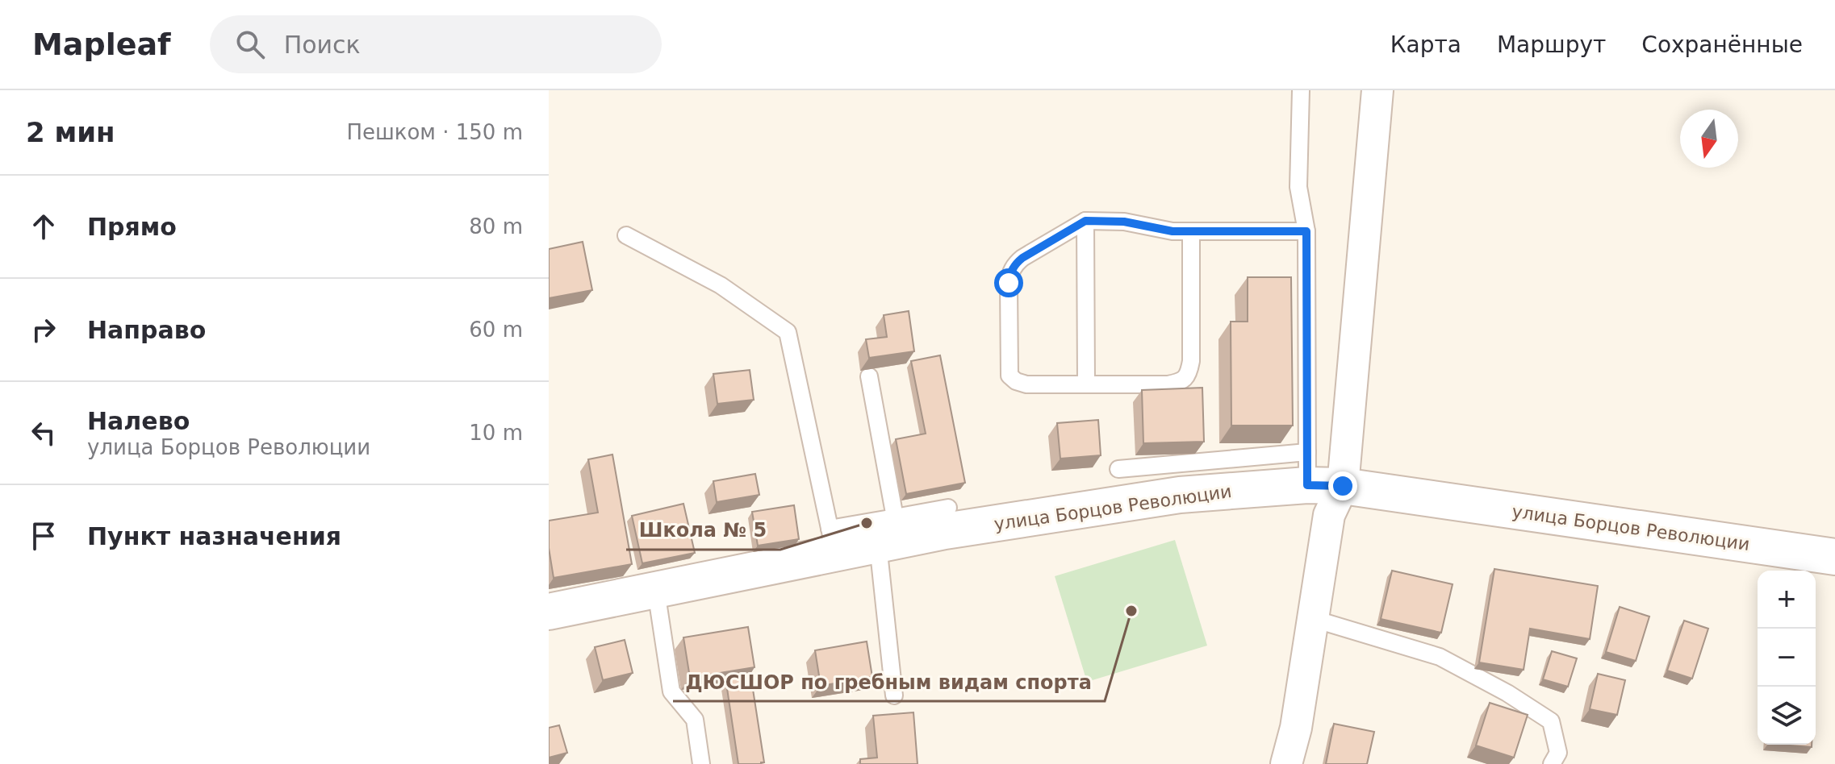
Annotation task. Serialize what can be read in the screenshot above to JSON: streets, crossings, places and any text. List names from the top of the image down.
{
  "streets": {
    "street": ["улица Борцов Революции"]
  },
  "places": ["Школа № 5", "ДЮСШОР по гребным видам спорта"],
  "north": "bottom",
  "page": {
    "header": "Mapleaf",
    "search": "Поиск",
    "nav": ["Карта", "Маршрут", "Сохранённые"],
    "heading": ["2 мин", "Пешком · 150 m"],
    "list": [
      ["Прямо", "80 m"],
      ["Направо", "60 m"],
      ["Налево", "улица Борцов Революции", "10 m"],
      "Пункт назначения"
    ],
    "map_buttons": ["+", "−"]
  }
}
